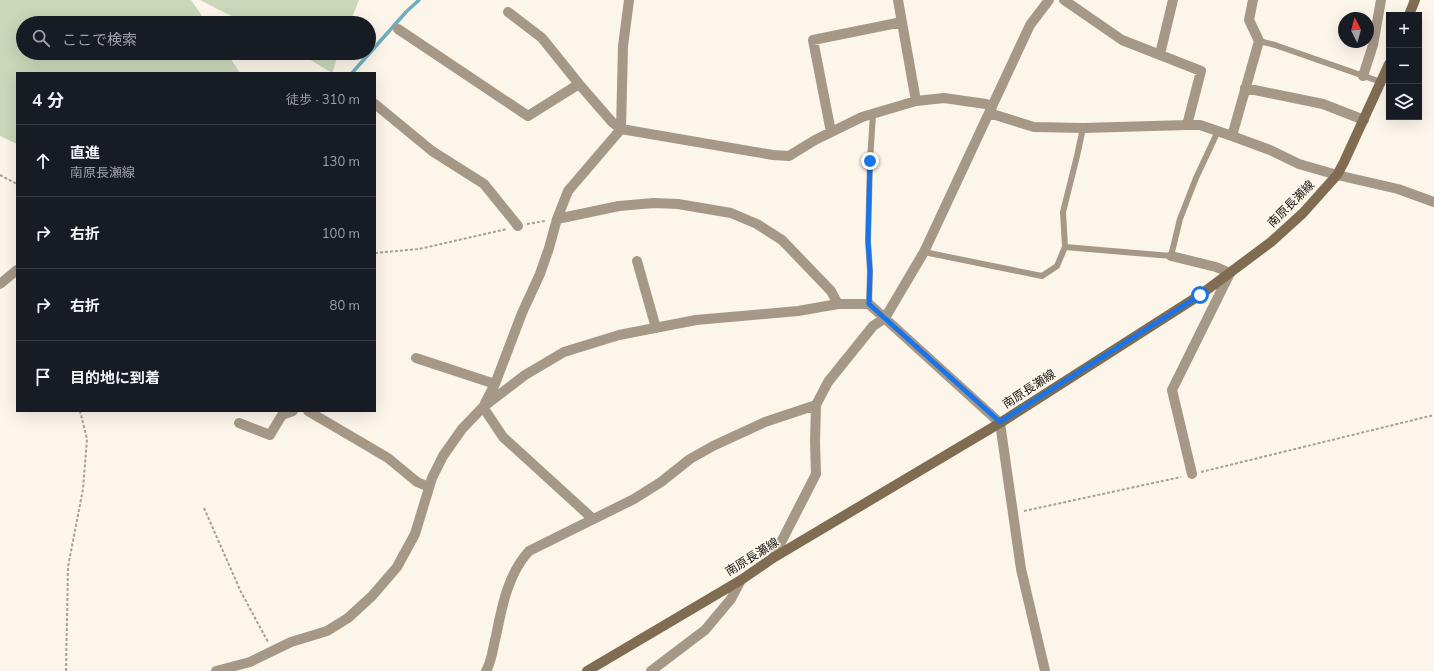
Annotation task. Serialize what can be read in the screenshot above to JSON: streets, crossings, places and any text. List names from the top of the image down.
{
  "streets": {
    "main road": ["南原長瀬線"]
  },
  "north": "top",
  "page": {
    "map_buttons": ["+", "−"],
    "search": "ここで検索",
    "heading": ["4 分", "徒歩 · 310 m"],
    "list": [
      ["直進", "南原長瀬線", "130 m"],
      ["右折", "100 m"],
      ["右折", "80 m"],
      "目的地に到着"
    ]
  }
}
